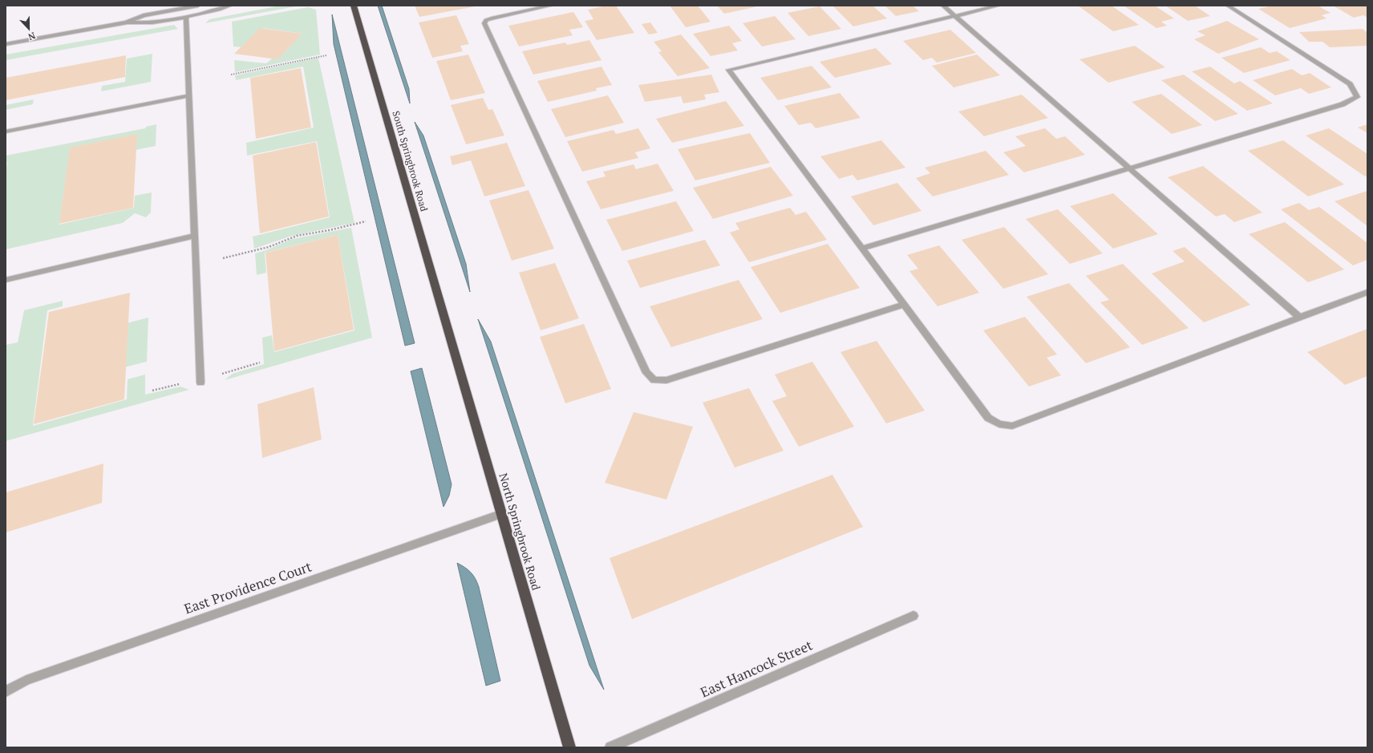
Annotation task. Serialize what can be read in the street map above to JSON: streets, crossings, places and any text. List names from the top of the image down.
{
  "streets": {
    "highway": ["South Springbrook Road", "North Springbrook Road"],
    "street": ["East Providence Court", "East Hancock Street"]
  },
  "crossings": [
    ["South Springbrook Road", "North Springbrook Road"],
    ["North Springbrook Road", "East Providence Court"]
  ],
  "north": "bottom"
}
